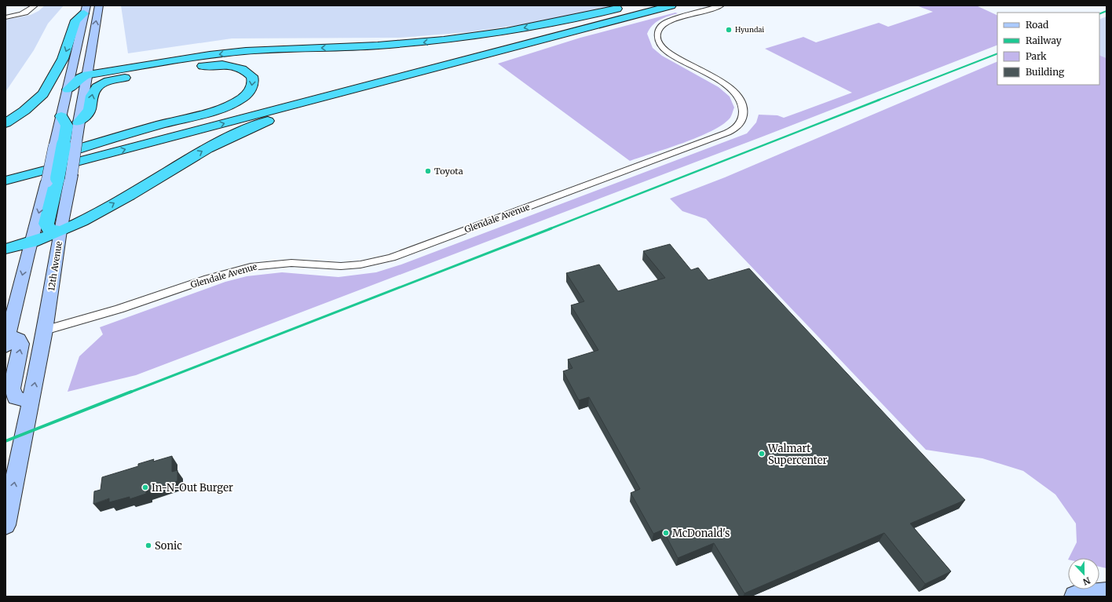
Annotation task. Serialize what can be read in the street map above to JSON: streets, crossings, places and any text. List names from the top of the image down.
{
  "streets": {
    "main road": ["12th Avenue"],
    "street": ["Glendale Avenue"]
  },
  "crossings": [
    ["Glendale Avenue", "12th Avenue"]
  ],
  "one_way": ["12th Avenue"],
  "places": [
    "Hyundai",
    "Toyota",
    "Walmart Supercenter",
    "In-N-Out Burger",
    "McDonald's",
    "Sonic"
  ],
  "legend": [
    "Road",
    "Railway",
    "Park",
    "Building"
  ],
  "north": "bottom"
}
